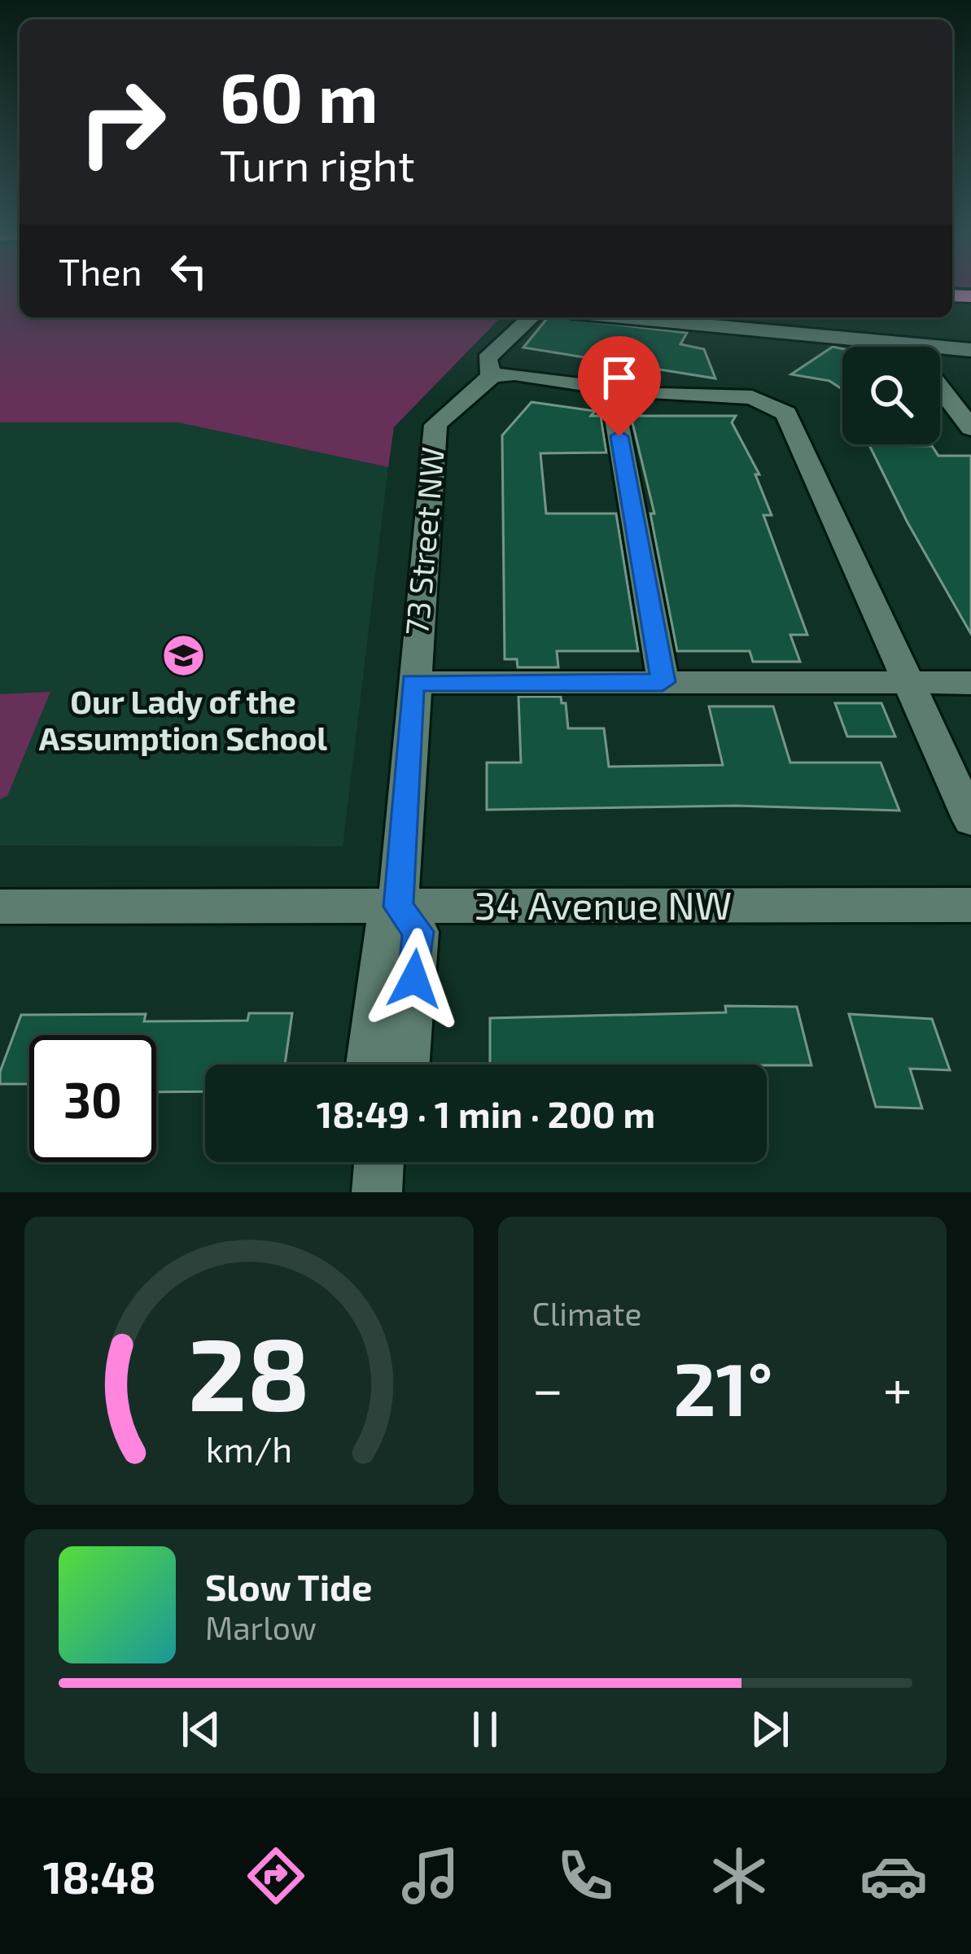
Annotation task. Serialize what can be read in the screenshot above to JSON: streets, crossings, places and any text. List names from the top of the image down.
{
  "streets": {
    "street": ["73 Street NW", "34 Avenue NW"]
  },
  "crossings": [
    ["73 Street NW", "34 Avenue NW"]
  ],
  "places": {
    "school or university": ["Our Lady of the Assumption School"]
  },
  "page": {
    "turn": ["60 m", "Turn right"],
    "then": "Then",
    "limit": "30",
    "trip": "18:49 · 1 min · 200 m",
    "tile": "Climate",
    "heat": ["−", "21°", "+"],
    "song": ["Slow Tide", "Marlow"],
    "tabs": "18:48",
    "gauge": ["28", "km/h"]
  }
}
